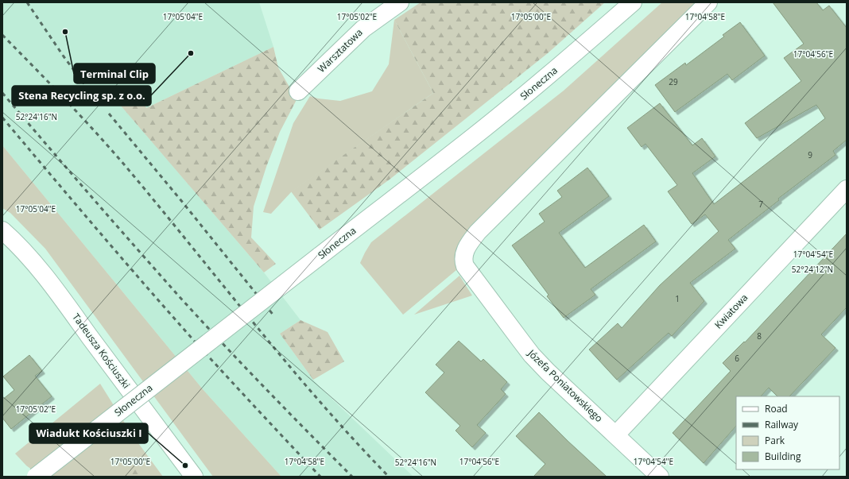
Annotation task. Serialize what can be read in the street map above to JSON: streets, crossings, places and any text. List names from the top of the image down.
{
  "streets": {
    "street": [
      "Warsztatowa",
      "Słoneczna",
      "Kwiatowa",
      "Tadeusza Kościuszki",
      "Józefa Poniatowskiego"
    ]
  },
  "crossings": [
    ["Kwiatowa", "Józefa Poniatowskiego"]
  ],
  "places": ["Terminal Clip", "Stena Recycling sp. z o.o.", "Wiadukt Kościuszki I"],
  "house_numbers": [
    "29",
    "9",
    "7",
    "1",
    "8",
    "6"
  ],
  "legend": [
    "Road",
    "Railway",
    "Park",
    "Building"
  ],
  "coordinates": [
    "17°05'04\"E",
    "17°05'02\"E",
    "17°05'00\"E",
    "17°04'58\"E",
    "17°04'56\"E",
    "52°24'16\"N",
    "17°04'54\"E",
    "52°24'12\"N"
  ]
}
